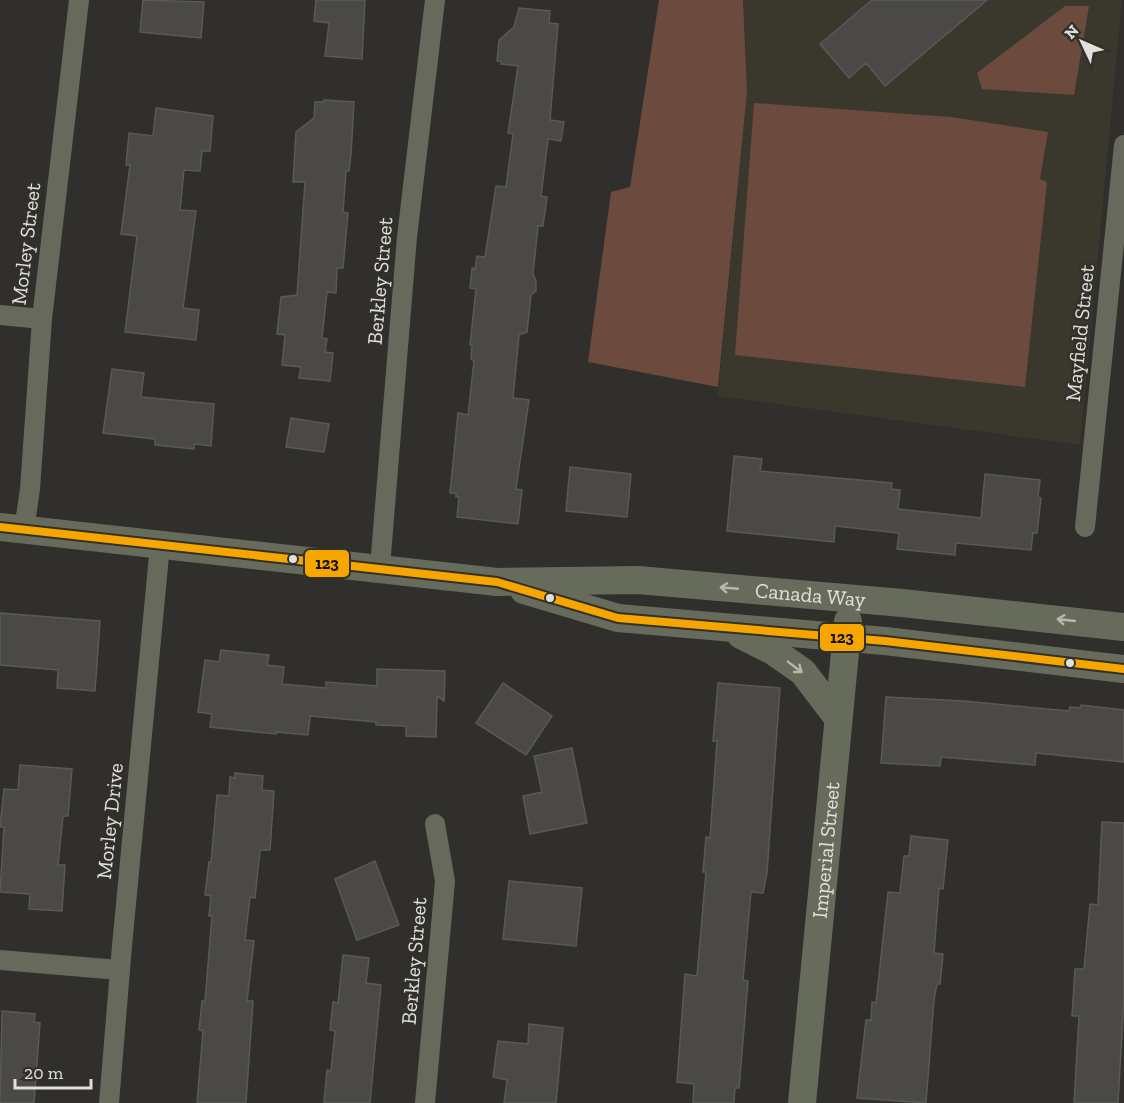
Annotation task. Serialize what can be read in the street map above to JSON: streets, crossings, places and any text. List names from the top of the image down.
{
  "streets": {
    "main road": ["Canada Way", "Imperial Street"],
    "street": [
      "Morley Street",
      "Berkley Street",
      "Mayfield Street",
      "Morley Drive"
    ]
  },
  "crossings": [
    ["Morley Street", "Canada Way"],
    ["Berkley Street", "Canada Way"],
    ["Canada Way", "Morley Drive"],
    ["Canada Way", "Imperial Street"]
  ],
  "lines": ["transit line 123"],
  "scale_bar": "20 m",
  "north": "top left"
}
